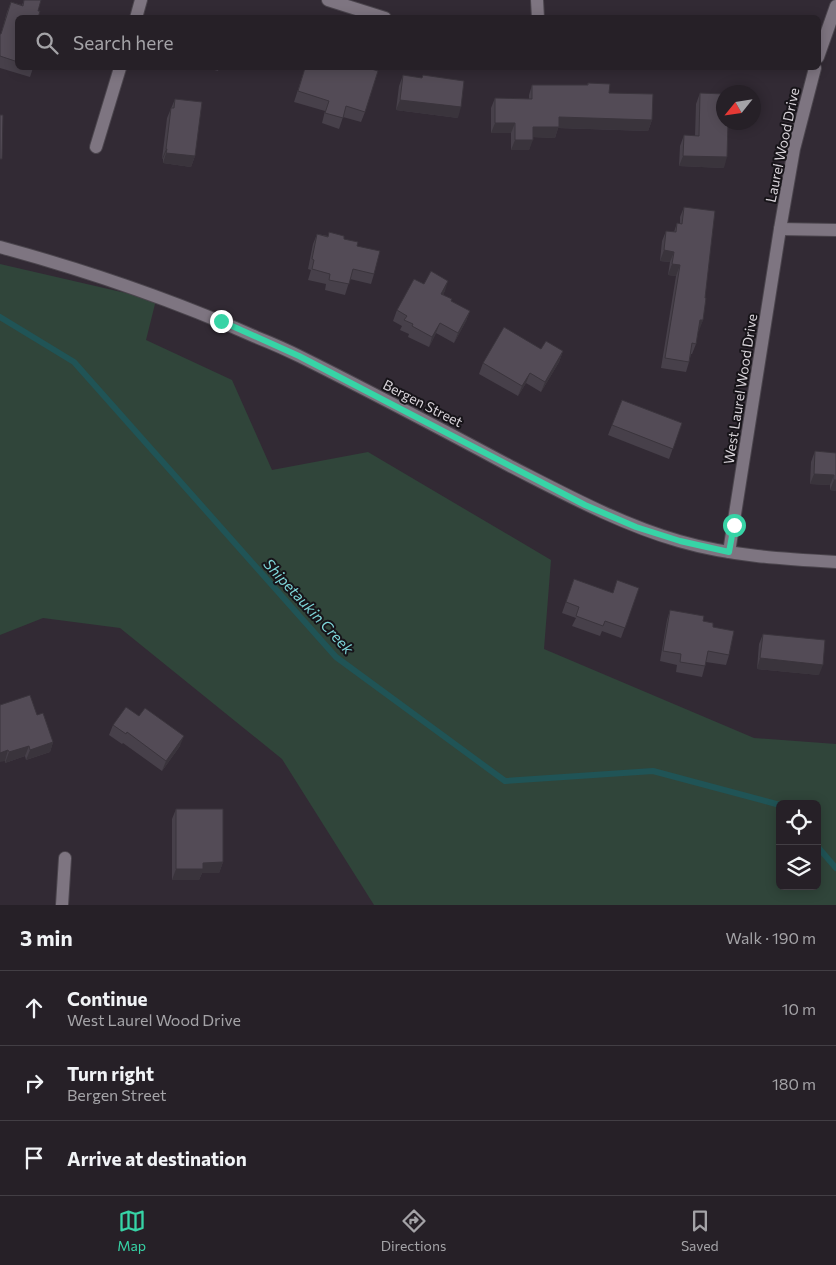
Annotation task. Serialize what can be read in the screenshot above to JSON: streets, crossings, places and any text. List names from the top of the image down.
{
  "streets": {
    "street": ["Laurel Wood Drive", "West Laurel Wood Drive", "Bergen Street"]
  },
  "crossings": [
    ["Laurel Wood Drive", "West Laurel Wood Drive"],
    ["West Laurel Wood Drive", "Bergen Street"]
  ],
  "water": ["Shipetaukin Creek"],
  "north": "bottom left",
  "page": {
    "search": "Search here",
    "heading": ["3 min", "Walk · 190 m"],
    "list": [
      ["Continue", "West Laurel Wood Drive", "10 m"],
      ["Turn right", "Bergen Street", "180 m"],
      "Arrive at destination"
    ],
    "nav": ["Map", "Directions", "Saved"]
  }
}
